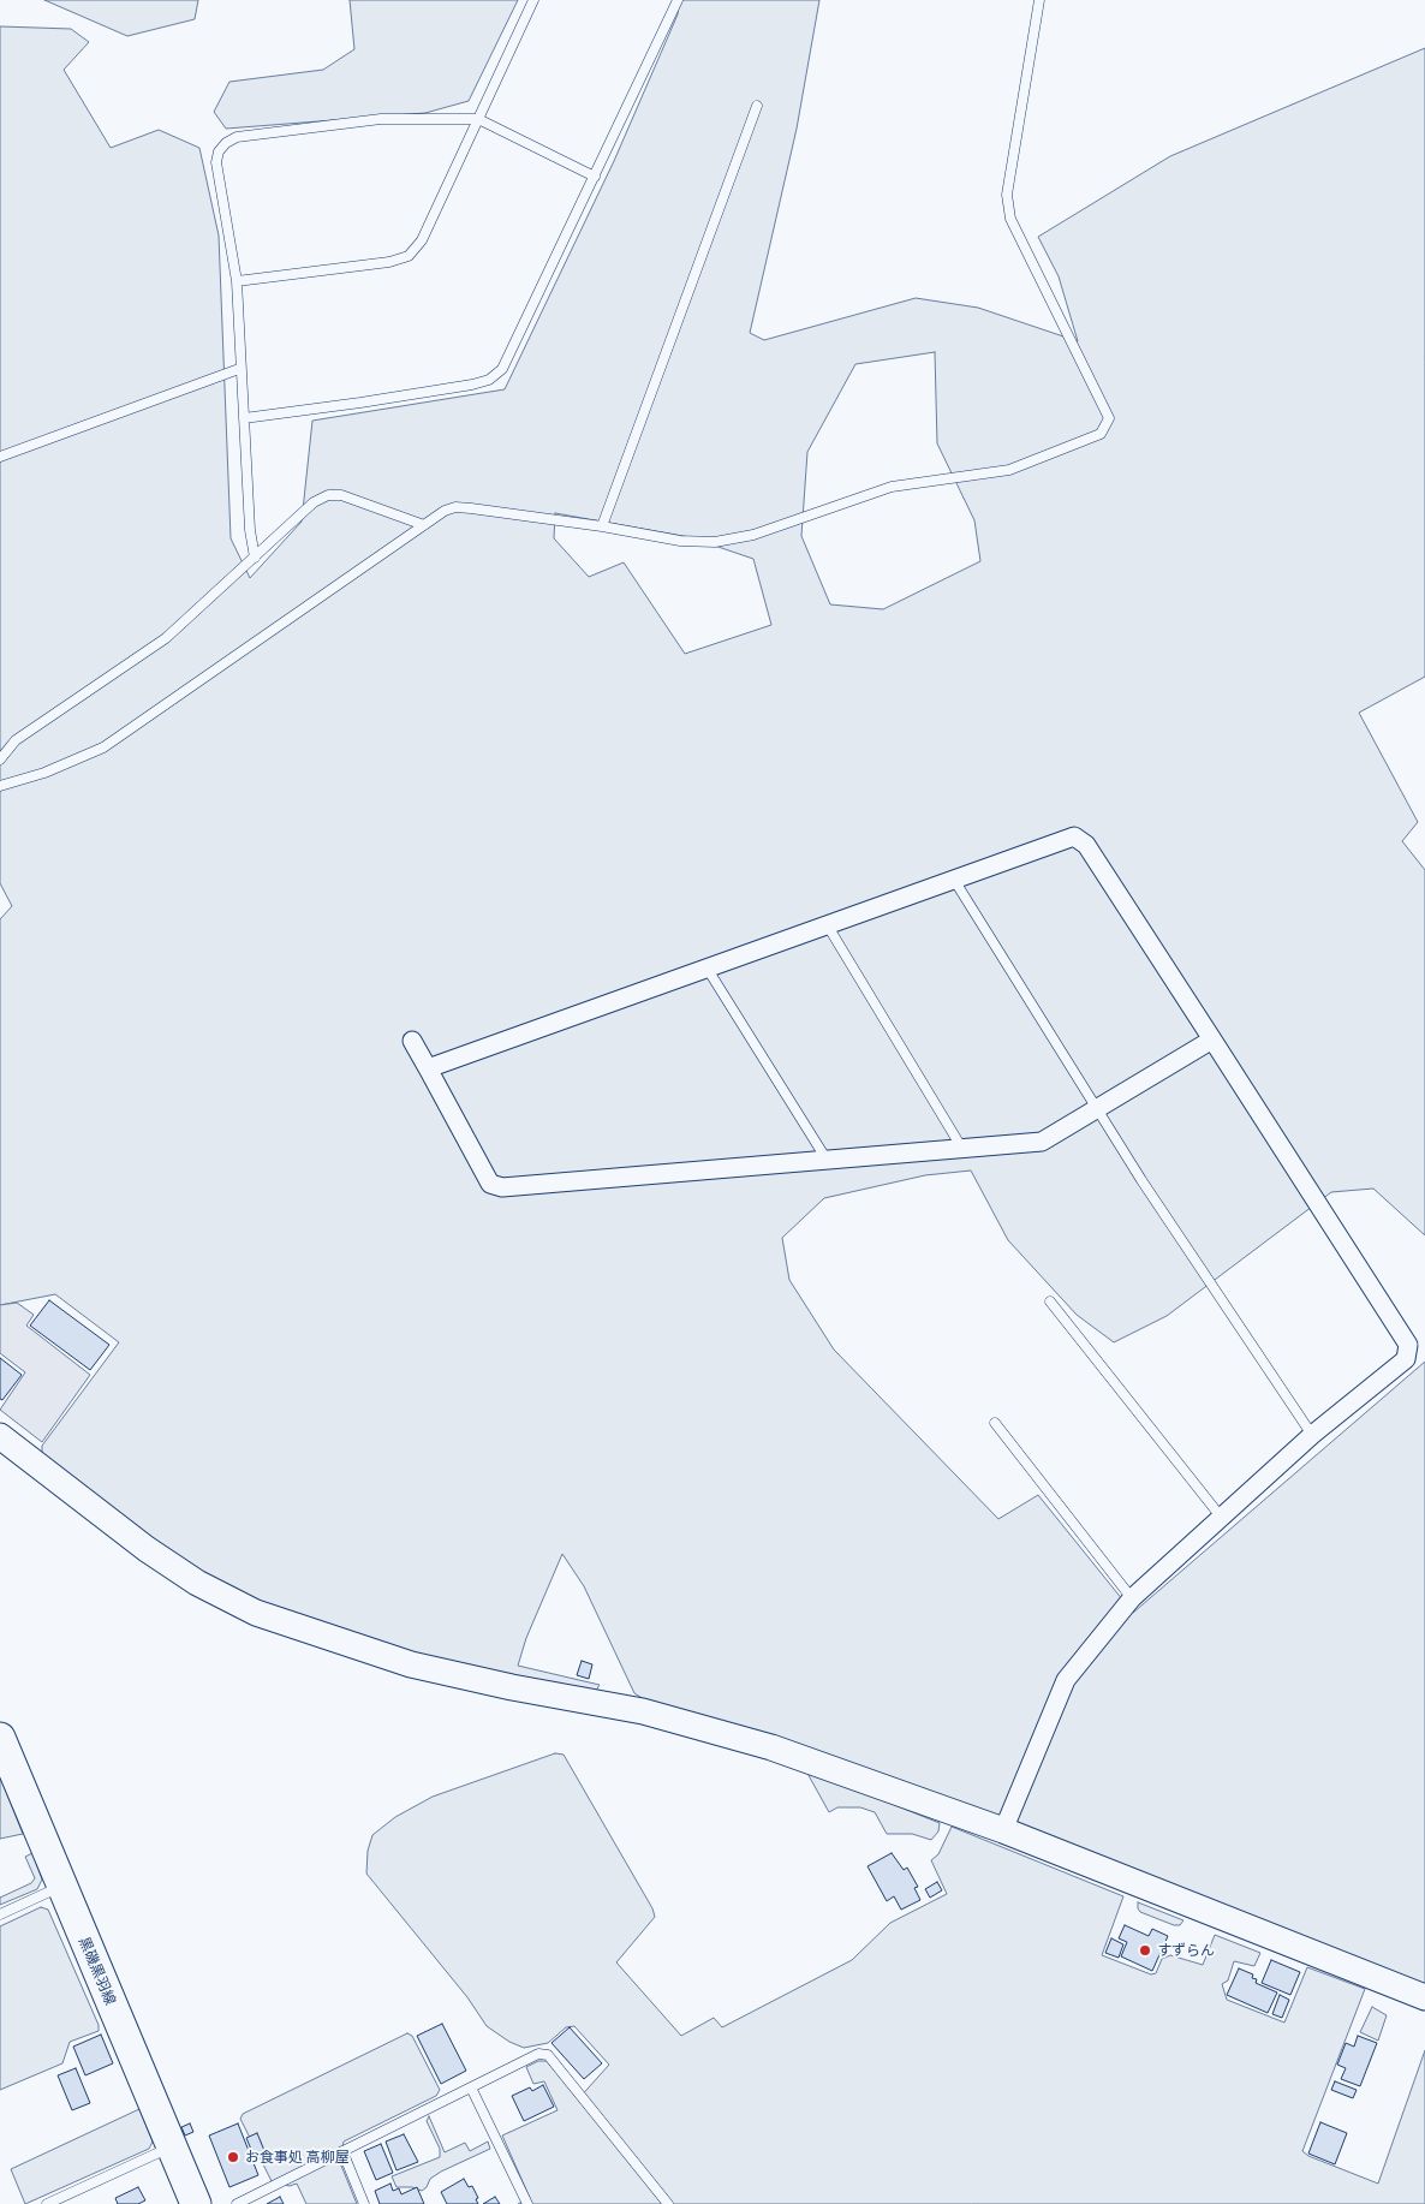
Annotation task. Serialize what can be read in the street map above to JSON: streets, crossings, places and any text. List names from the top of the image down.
{
  "streets": {
    "main road": ["黒磯黒羽線"]
  },
  "places": ["すずらん", "お食事処 高柳屋"]
}
